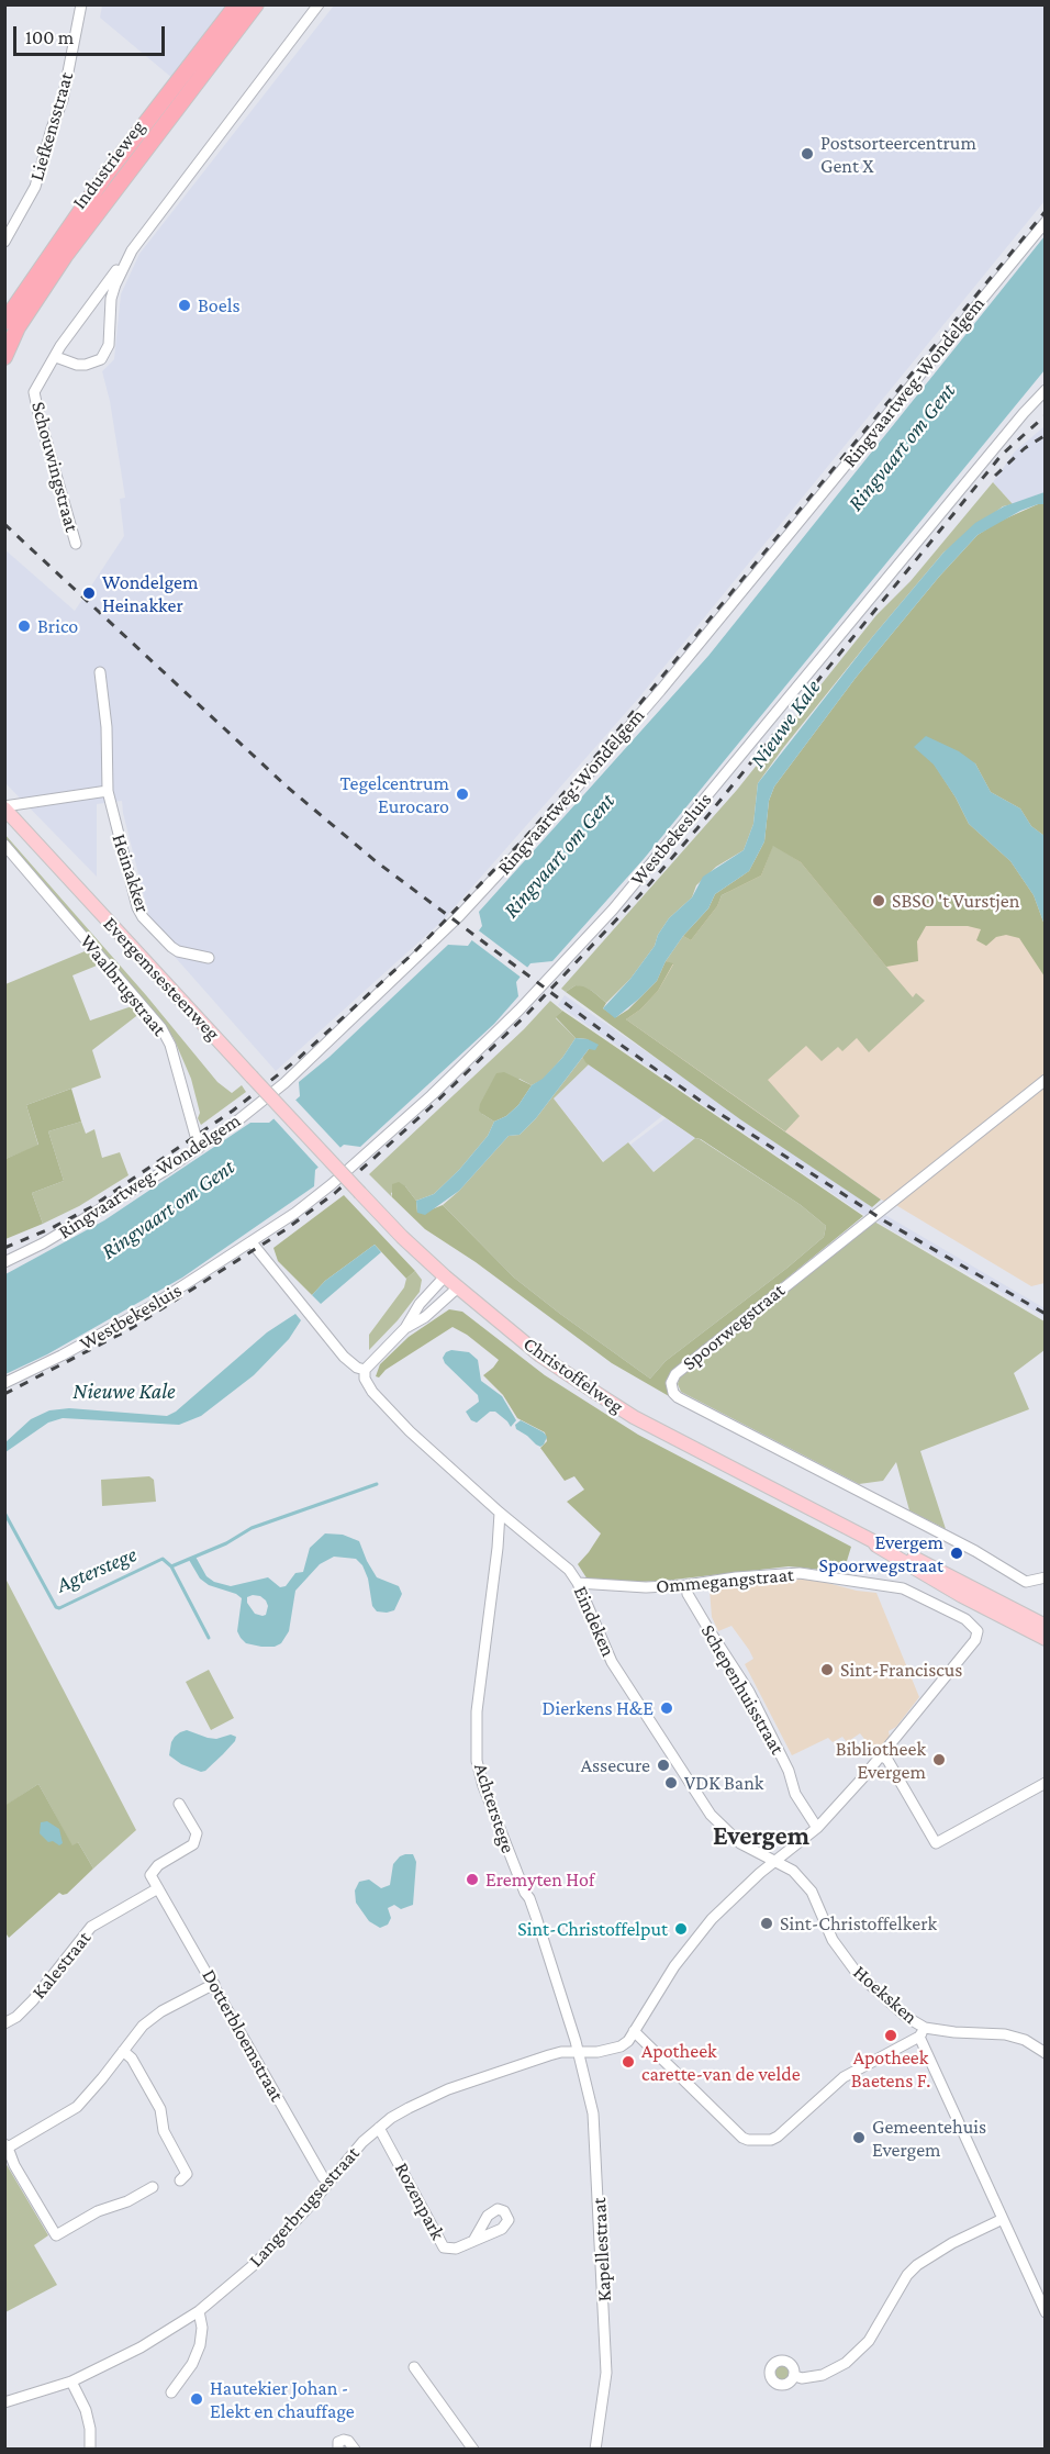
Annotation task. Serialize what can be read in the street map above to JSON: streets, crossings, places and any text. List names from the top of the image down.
{
  "streets": {
    "highway": ["Industrieweg"],
    "main road": ["Evergemsesteenweg", "Christoffelweg"],
    "street": [
      "Liefkensstraat",
      "Ringvaartweg-Wondelgem",
      "Schouwingstraat",
      "Westbekesluis",
      "Heinakker",
      "Waalbrugstraat",
      "Spoorwegstraat",
      "Ommegangstraat",
      "Eindeken",
      "Schepenhuisstraat",
      "Achterstege",
      "Kalestraat",
      "Hoeksken",
      "Dotterbloemstraat",
      "Rozenpark",
      "Langerbrugsestraat",
      "Kapellestraat"
    ]
  },
  "crossings": [
    ["Ringvaartweg-Wondelgem", "Waalbrugstraat"],
    ["Evergemsesteenweg", "Christoffelweg"],
    ["Ommegangstraat", "Eindeken"],
    ["Ommegangstraat", "Schepenhuisstraat"],
    ["Eindeken", "Achterstege"],
    ["Eindeken", "Hoeksken"],
    ["Achterstege", "Langerbrugsestraat"],
    ["Achterstege", "Kapellestraat"],
    ["Kalestraat", "Dotterbloemstraat"],
    ["Dotterbloemstraat", "Langerbrugsestraat"],
    ["Rozenpark", "Langerbrugsestraat"],
    ["Langerbrugsestraat", "Kapellestraat"]
  ],
  "districts": ["Evergem"],
  "water": ["Ringvaart om Gent", "Nieuwe Kale", "Agterstege"],
  "places": [
    "Postsorteercentrum Gent X",
    "Boels",
    "Wondelgem Heinakker",
    "Brico",
    "Tegelcentrum Eurocaro",
    "SBSO 't Vurstjen",
    "Evergem Spoorwegstraat",
    "Sint-Franciscus",
    "Dierkens H&E",
    "Bibliotheek Evergem",
    "Assecure",
    "VDK Bank",
    "Eremyten Hof",
    "Sint-Christoffelkerk",
    "Sint-Christoffelput",
    "Apotheek Baetens F.",
    "Apotheek carette-van de velde",
    "Gemeentehuis Evergem",
    "Hautekier Johan - Elekt en chauffage"
  ],
  "scale_bar": "100 m"
}
